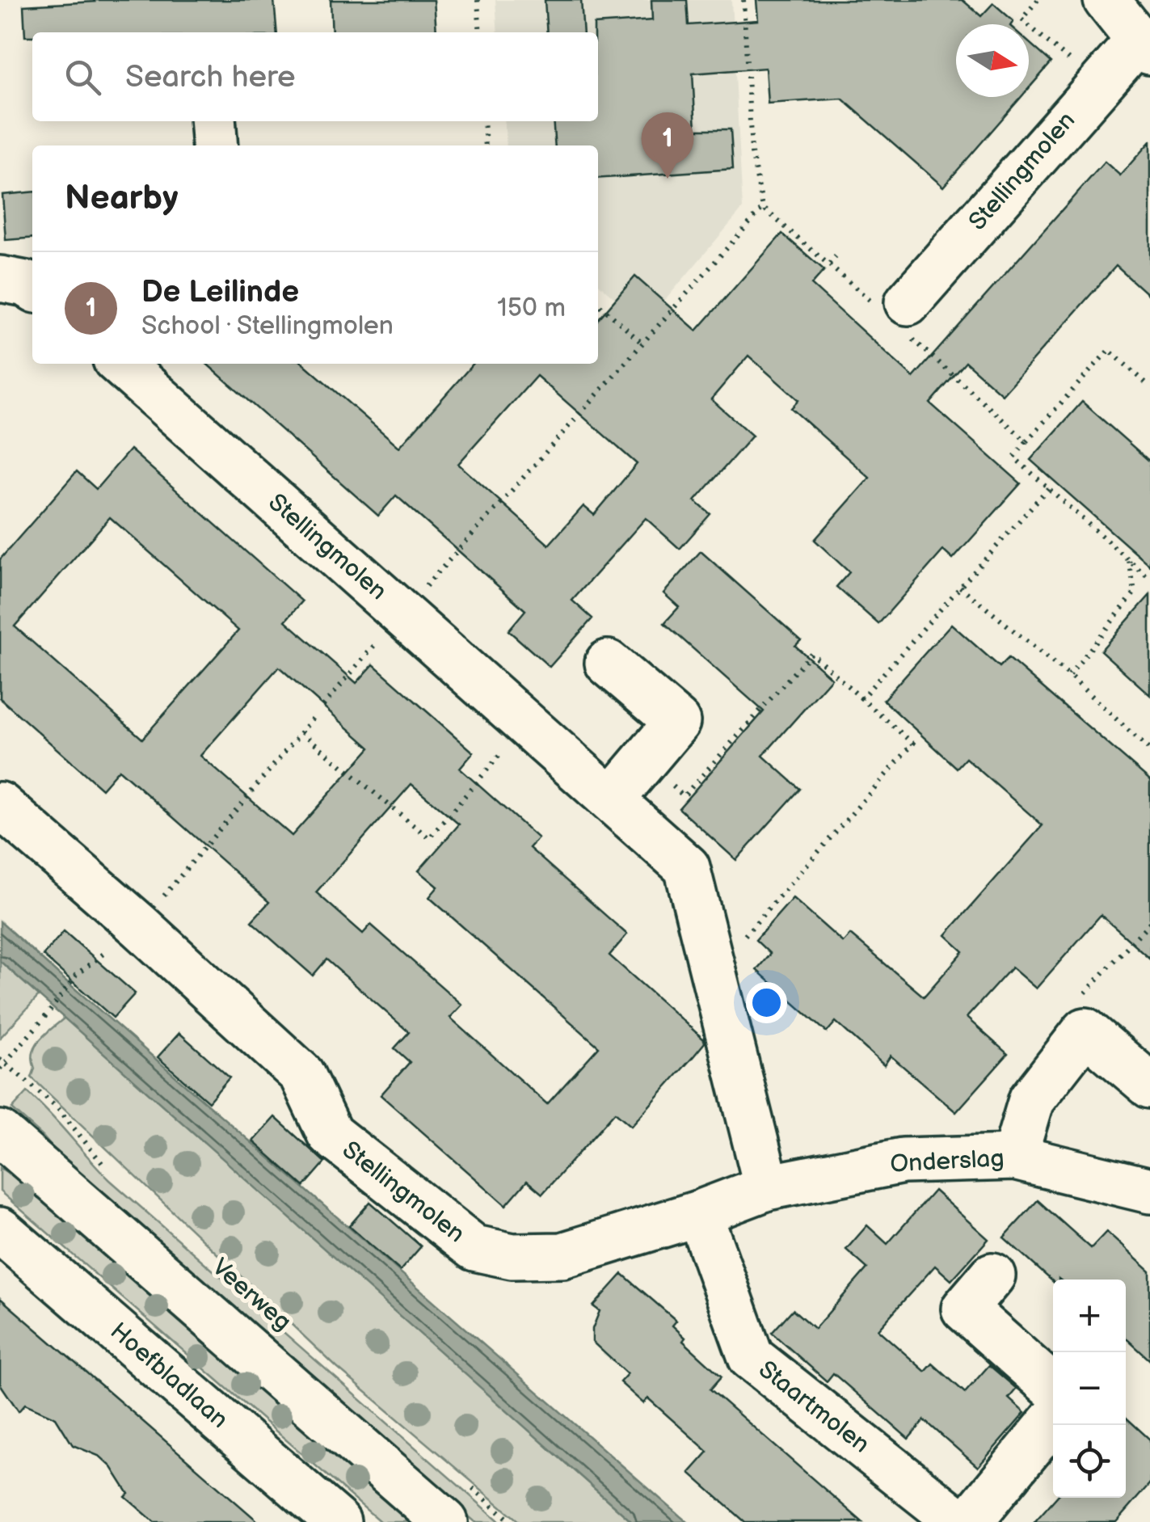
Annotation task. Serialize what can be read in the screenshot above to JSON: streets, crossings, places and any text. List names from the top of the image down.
{
  "streets": {
    "street": [
      "Stellingmolen",
      "Onderslag",
      "Veerweg",
      "Hoefbladlaan",
      "Staartmolen"
    ]
  },
  "crossings": [
    ["Stellingmolen", "Onderslag"],
    ["Stellingmolen", "Staartmolen"],
    ["Onderslag", "Staartmolen"]
  ],
  "north": "right",
  "page": {
    "search": "Search here",
    "pins": "1",
    "heading": "Nearby",
    "list": [
      {
        "mark": "1",
        "name": "De Leilinde",
        "note": "School · Stellingmolen",
        "value": "150 m"
      }
    ],
    "map_buttons": ["+", "−"]
  }
}
